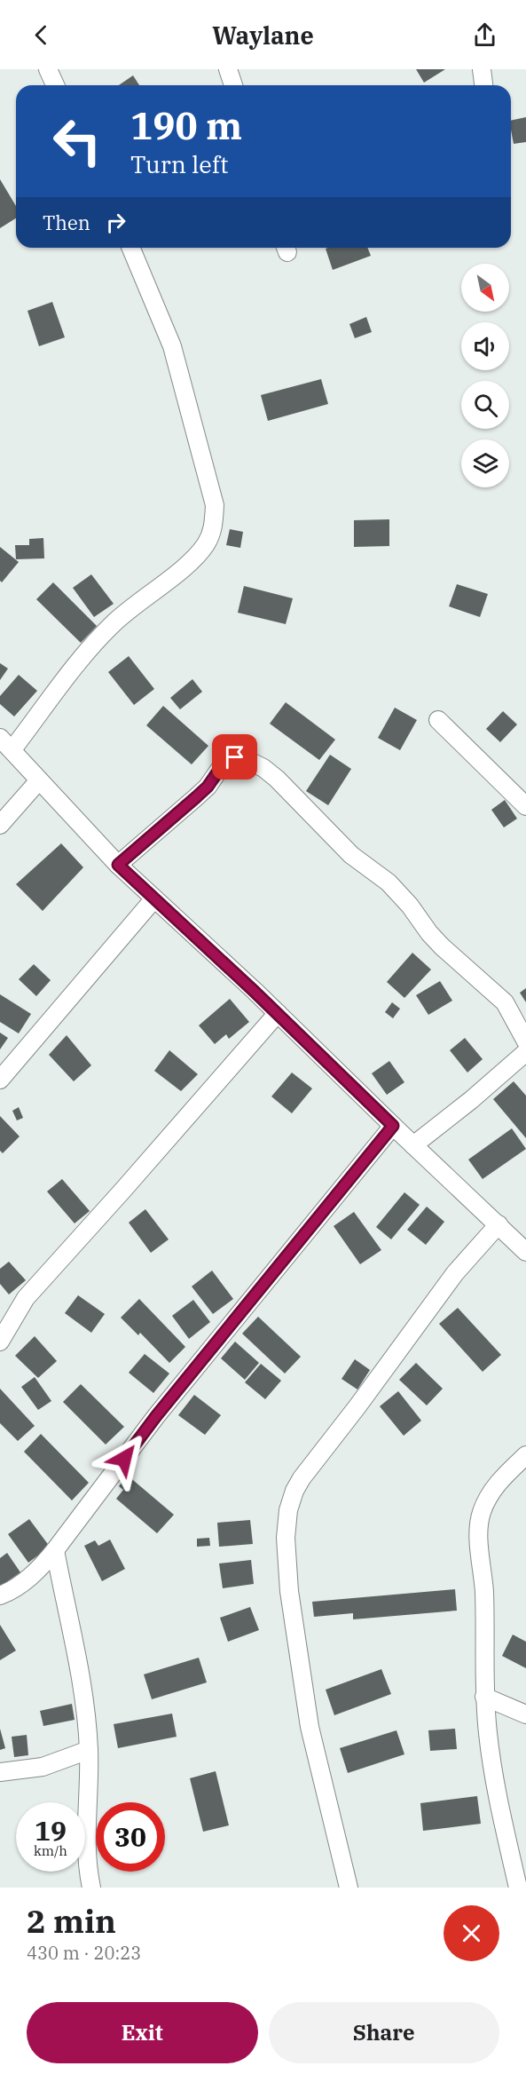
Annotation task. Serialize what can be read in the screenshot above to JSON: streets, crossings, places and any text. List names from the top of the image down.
{
  "north": "bottom right",
  "page": {
    "header": "Waylane",
    "turn": ["190 m", "Turn left"],
    "then": "Then",
    "speed": "19 km/h",
    "limit": "30",
    "heading": ["2 min", "430 m · 20:23"],
    "buttons": ["Exit", "Share"]
  }
}
